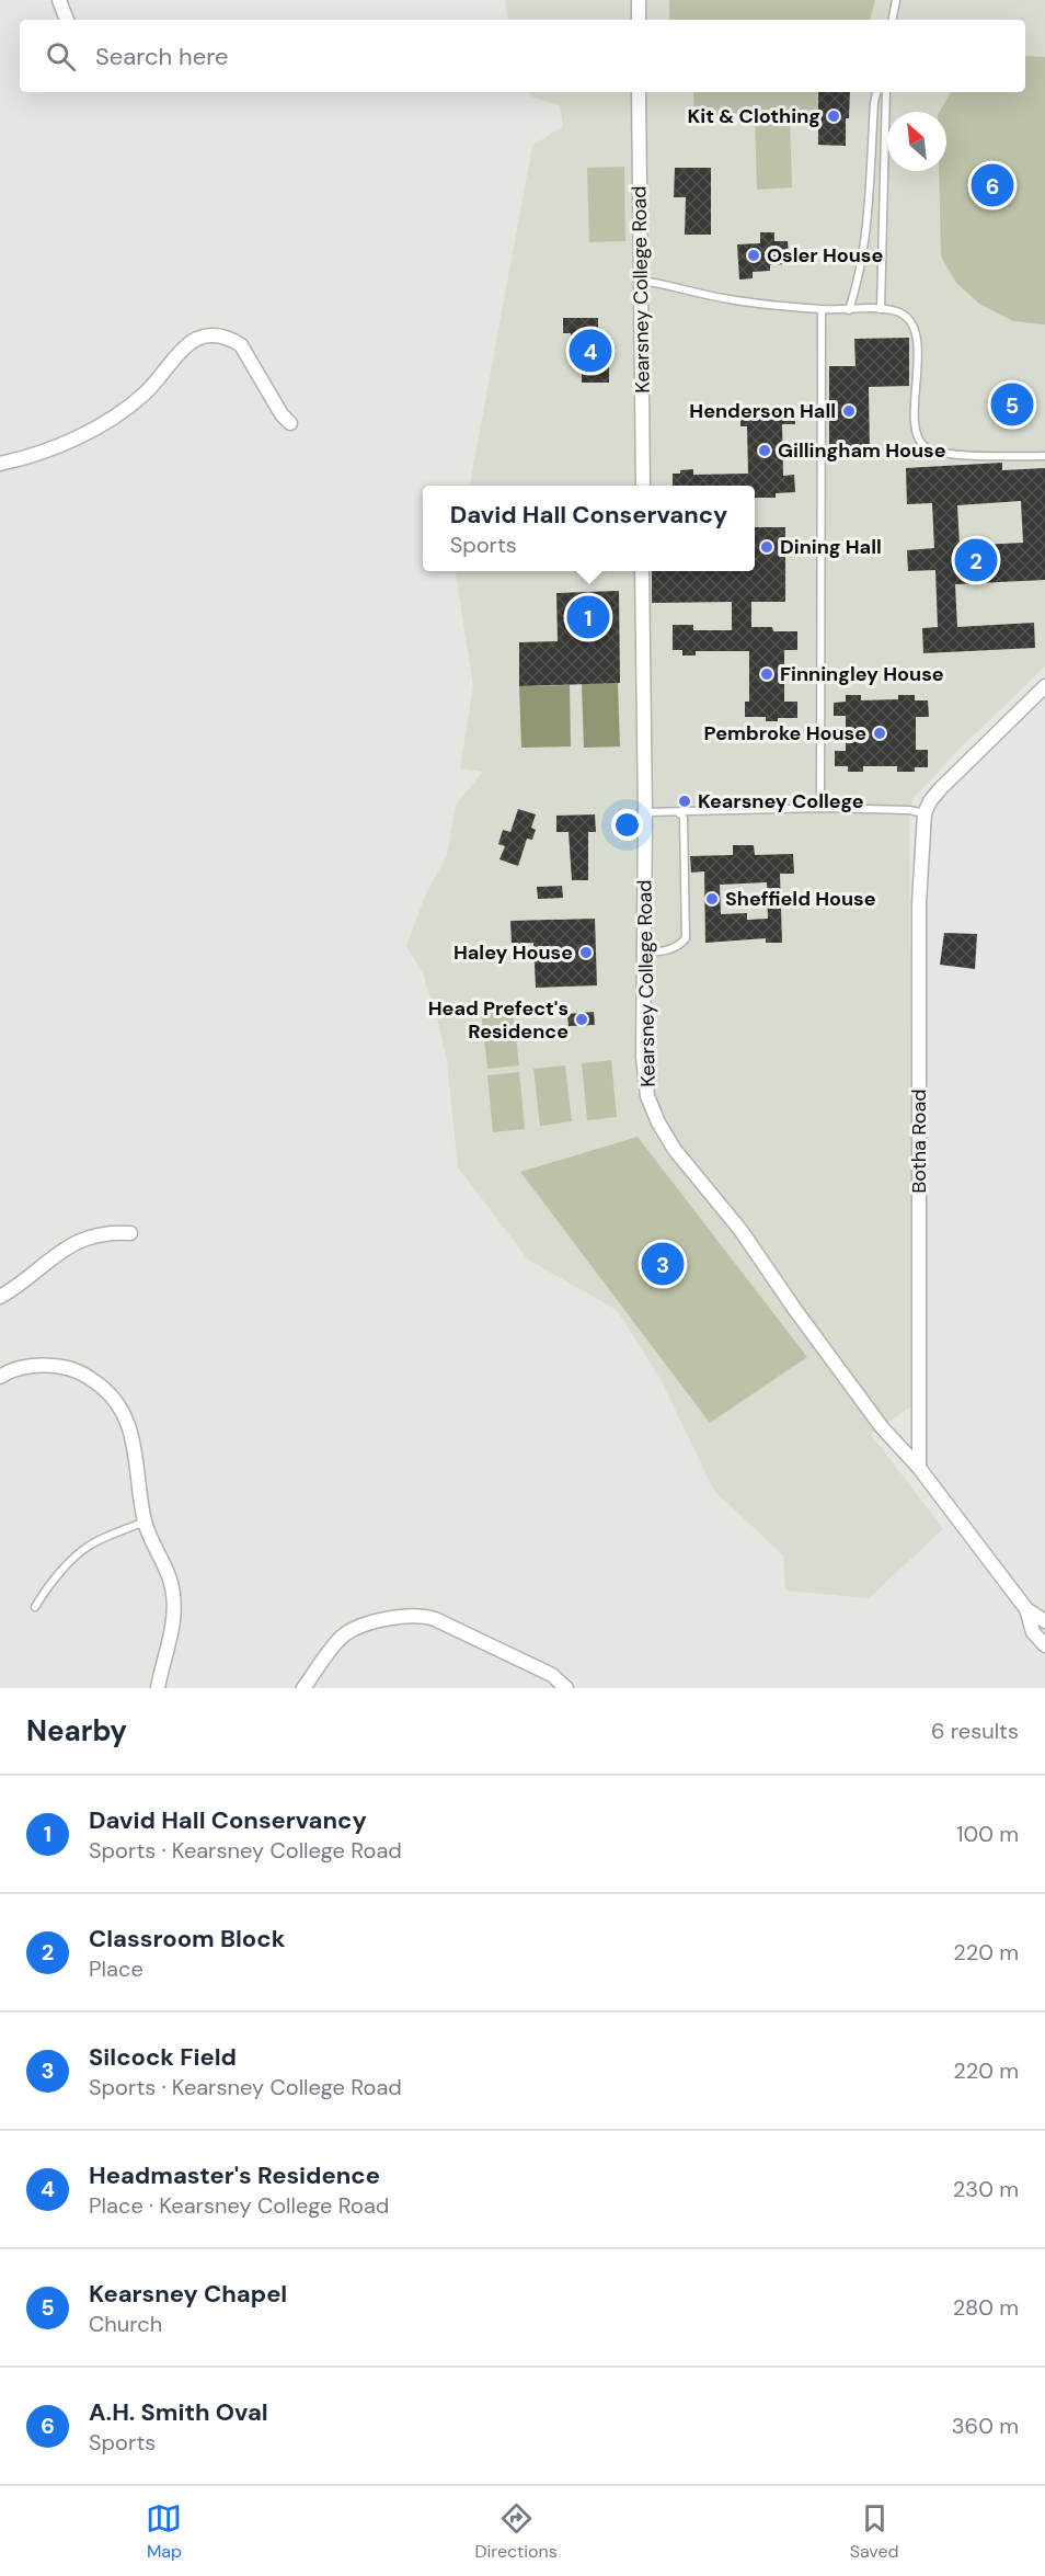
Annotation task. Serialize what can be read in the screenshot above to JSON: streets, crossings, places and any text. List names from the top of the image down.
{
  "streets": {
    "street": ["Kearsney College Road", "Botha Road"]
  },
  "crossings": [
    ["Kearsney College Road", "Botha Road"]
  ],
  "places": [
    "Kit & Clothing",
    "Osler House",
    "Henderson Hall",
    "Gillingham House",
    "Dining Hall",
    "Finningley House",
    "Pembroke House",
    "Kearsney College",
    "Sheffield House",
    "Haley House",
    "Head Prefect's Residence"
  ],
  "north": "top left",
  "page": {
    "search": "Search here",
    "pins": [
      "6",
      "4",
      "5",
      "2",
      "1",
      "3"
    ],
    "popup": ["David Hall Conservancy", "Sports"],
    "heading": ["Nearby", "6 results"],
    "list": [
      {
        "mark": "1",
        "name": "David Hall Conservancy",
        "note": "Sports · Kearsney College Road",
        "value": "100 m"
      },
      {
        "mark": "2",
        "name": "Classroom Block",
        "note": "Place",
        "value": "220 m"
      },
      {
        "mark": "3",
        "name": "Silcock Field",
        "note": "Sports · Kearsney College Road",
        "value": "220 m"
      },
      {
        "mark": "4",
        "name": "Headmaster's Residence",
        "note": "Place · Kearsney College Road",
        "value": "230 m"
      },
      {
        "mark": "5",
        "name": "Kearsney Chapel",
        "note": "Church",
        "value": "280 m"
      },
      {
        "mark": "6",
        "name": "A.H. Smith Oval",
        "note": "Sports",
        "value": "360 m"
      }
    ],
    "nav": ["Map", "Directions", "Saved"]
  }
}
